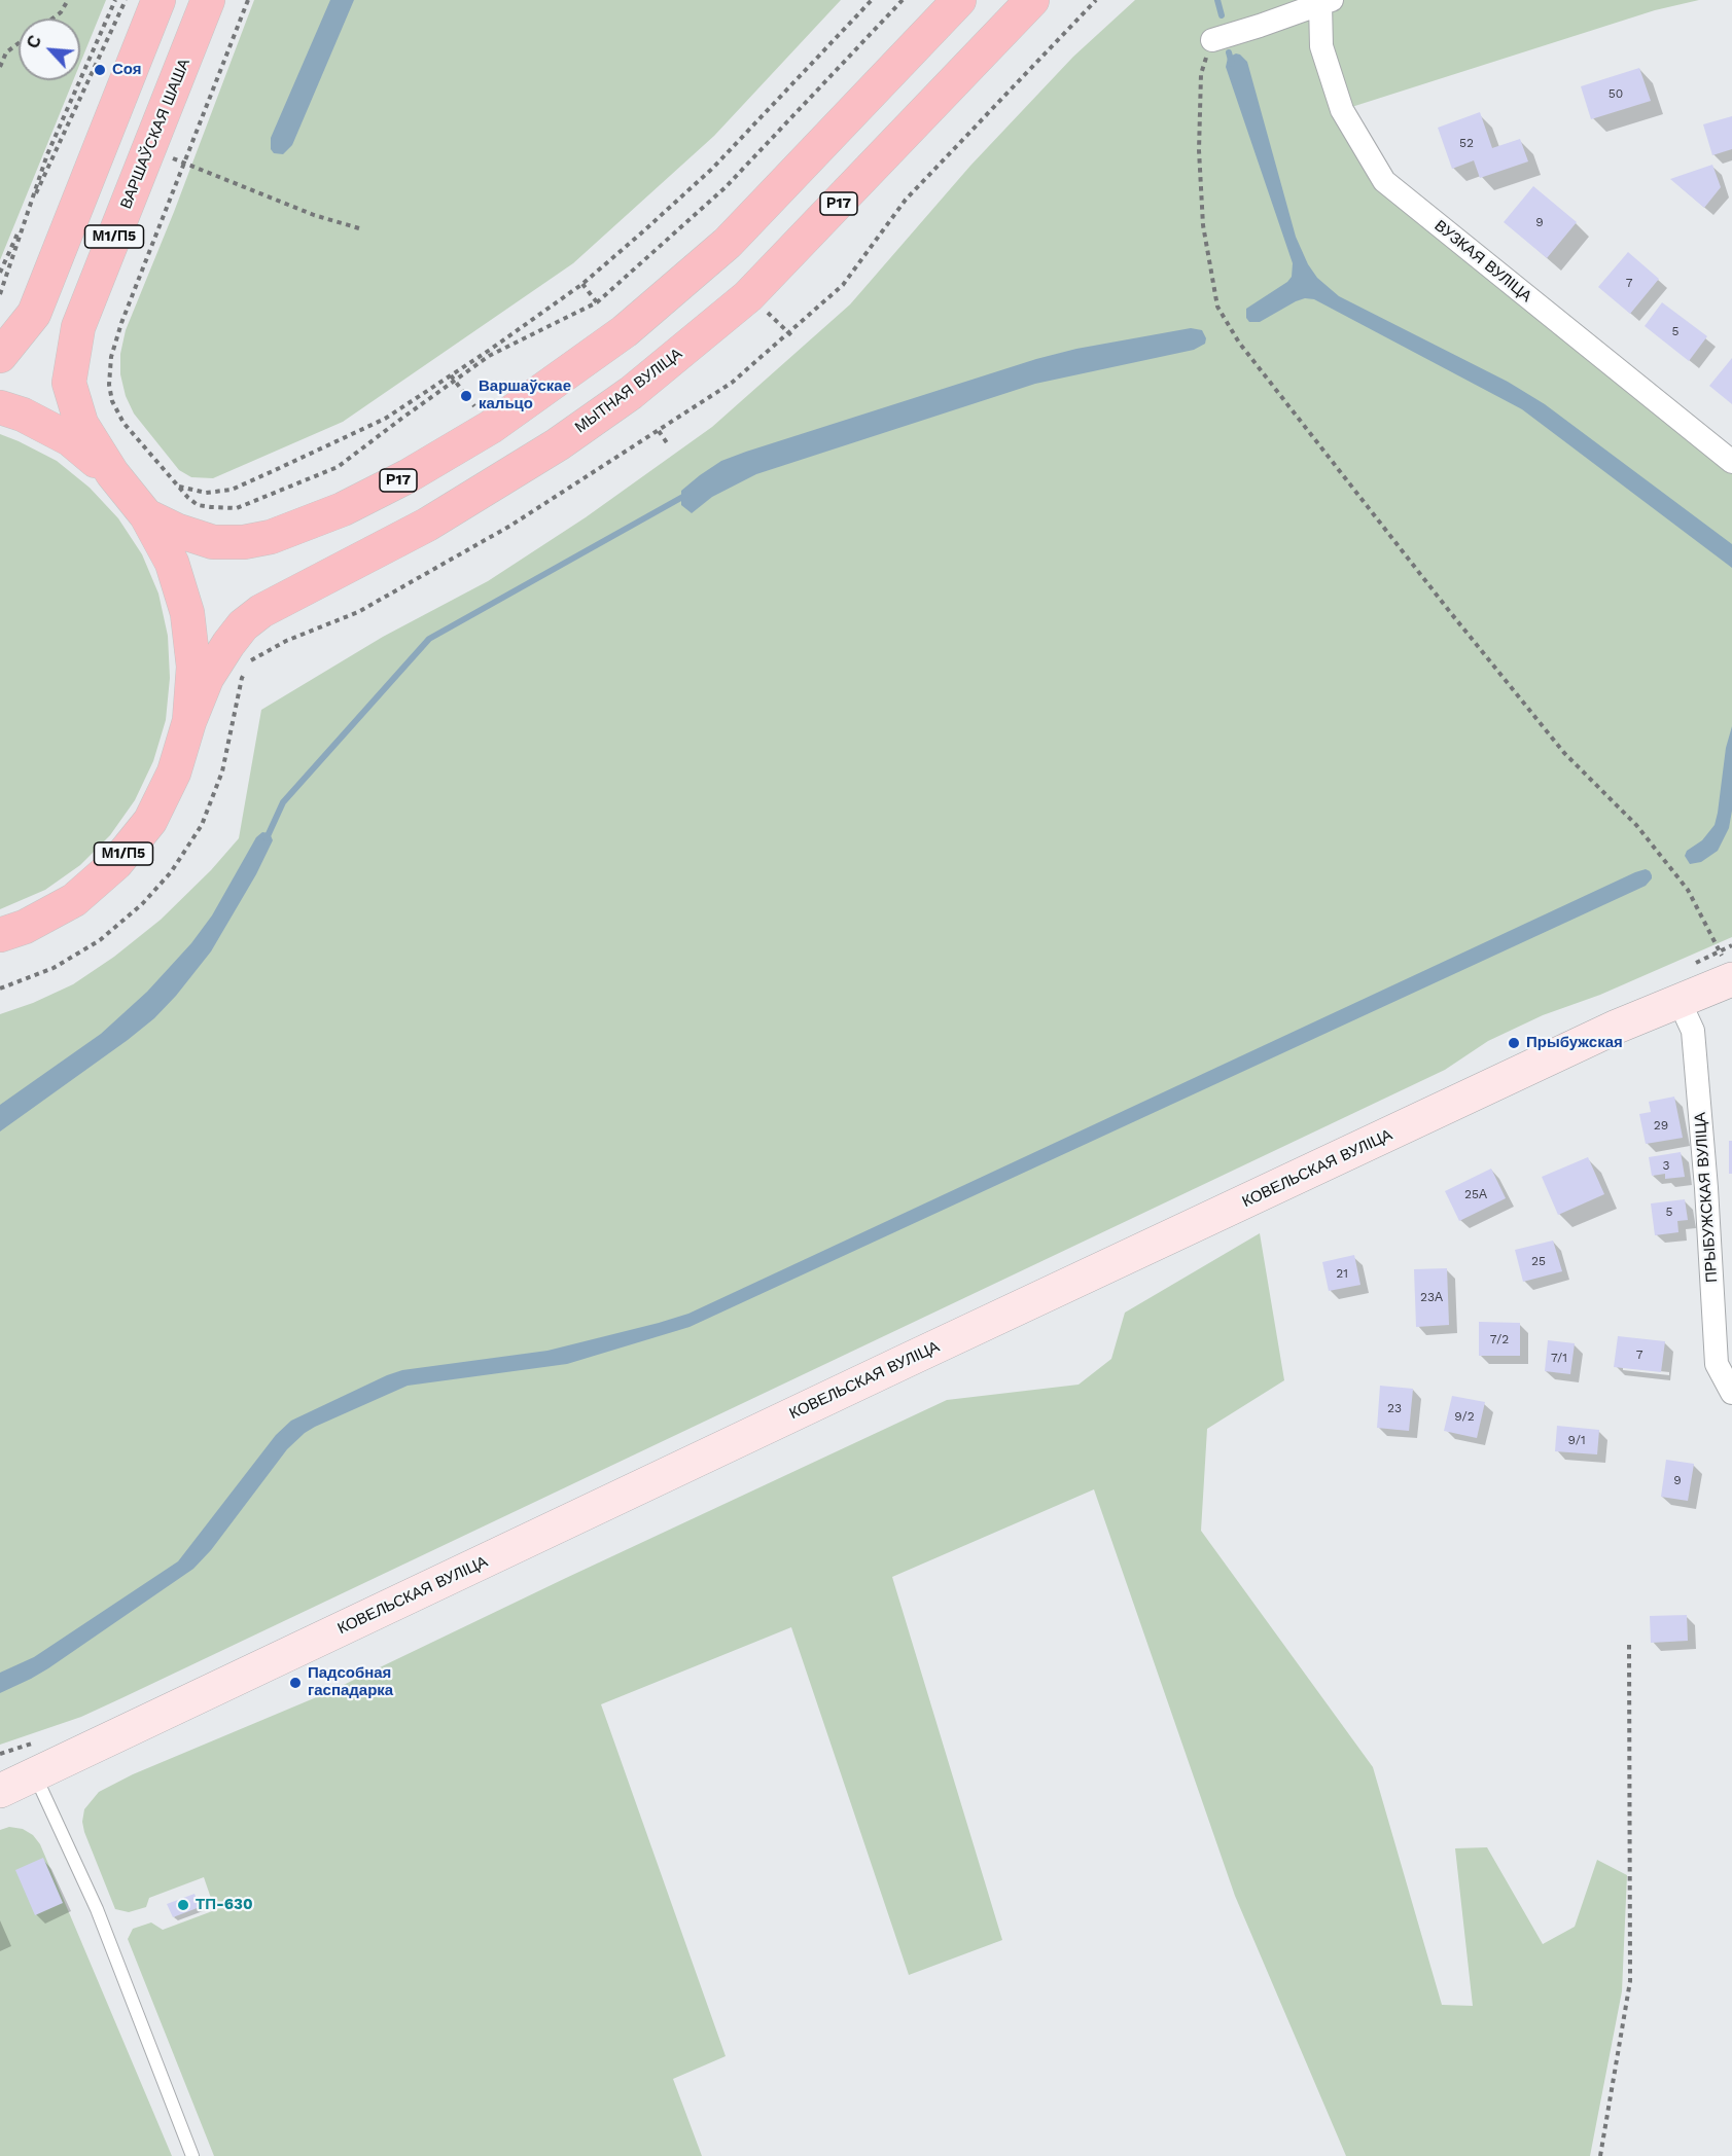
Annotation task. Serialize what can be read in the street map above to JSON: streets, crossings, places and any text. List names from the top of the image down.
{
  "streets": {
    "highway": [
      "ВАРШАЎСКАЯ ШАША",
      "Р17",
      "М1/П5",
      "МЫТНАЯ ВУЛІЦА"
    ],
    "main road": ["КОВЕЛЬСКАЯ ВУЛІЦА"],
    "street": ["ВУЗКАЯ ВУЛІЦА", "ПРЫБУЖСКАЯ ВУЛІЦА"]
  },
  "crossings": [
    ["ВАРШАЎСКАЯ ШАША", "Р17"],
    ["ВАРШАЎСКАЯ ШАША", "МЫТНАЯ ВУЛІЦА"],
    ["КОВЕЛЬСКАЯ ВУЛІЦА", "ПРЫБУЖСКАЯ ВУЛІЦА"]
  ],
  "places": [
    "Соя",
    "Варшаўскае кальцо",
    "Прыбужская",
    "Падсобная гаспадарка",
    "ТП-630"
  ],
  "house_numbers": [
    "50",
    "52",
    "9",
    "7",
    "5",
    "29",
    "3",
    "25А",
    "5",
    "25",
    "21",
    "23А",
    "7/2",
    "7",
    "7/1",
    "23",
    "9/2",
    "9/1",
    "9"
  ],
  "north": "top left"
}
